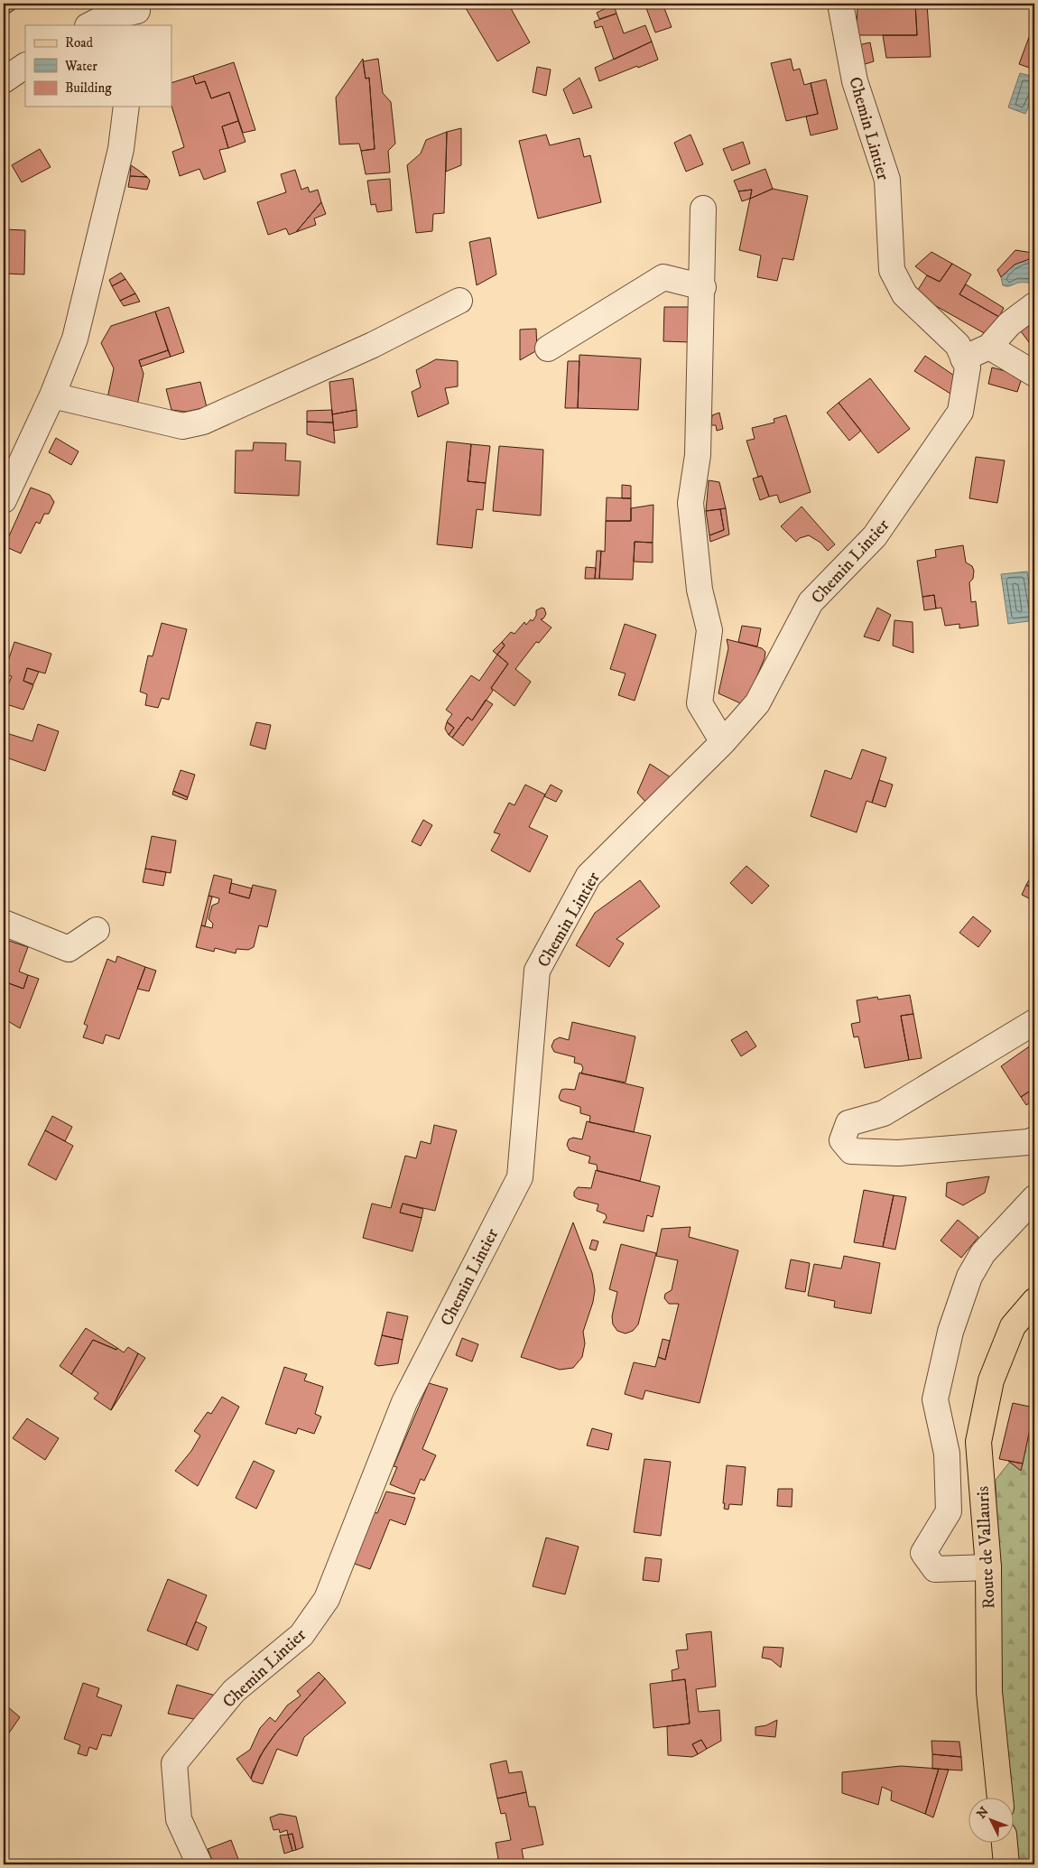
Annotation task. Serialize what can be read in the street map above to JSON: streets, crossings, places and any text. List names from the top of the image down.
{
  "streets": {
    "main road": ["Route de Vallauris"],
    "street": ["Chemin Lintier"]
  },
  "legend": ["Road", "Water", "Building"],
  "north": "top left"
}
